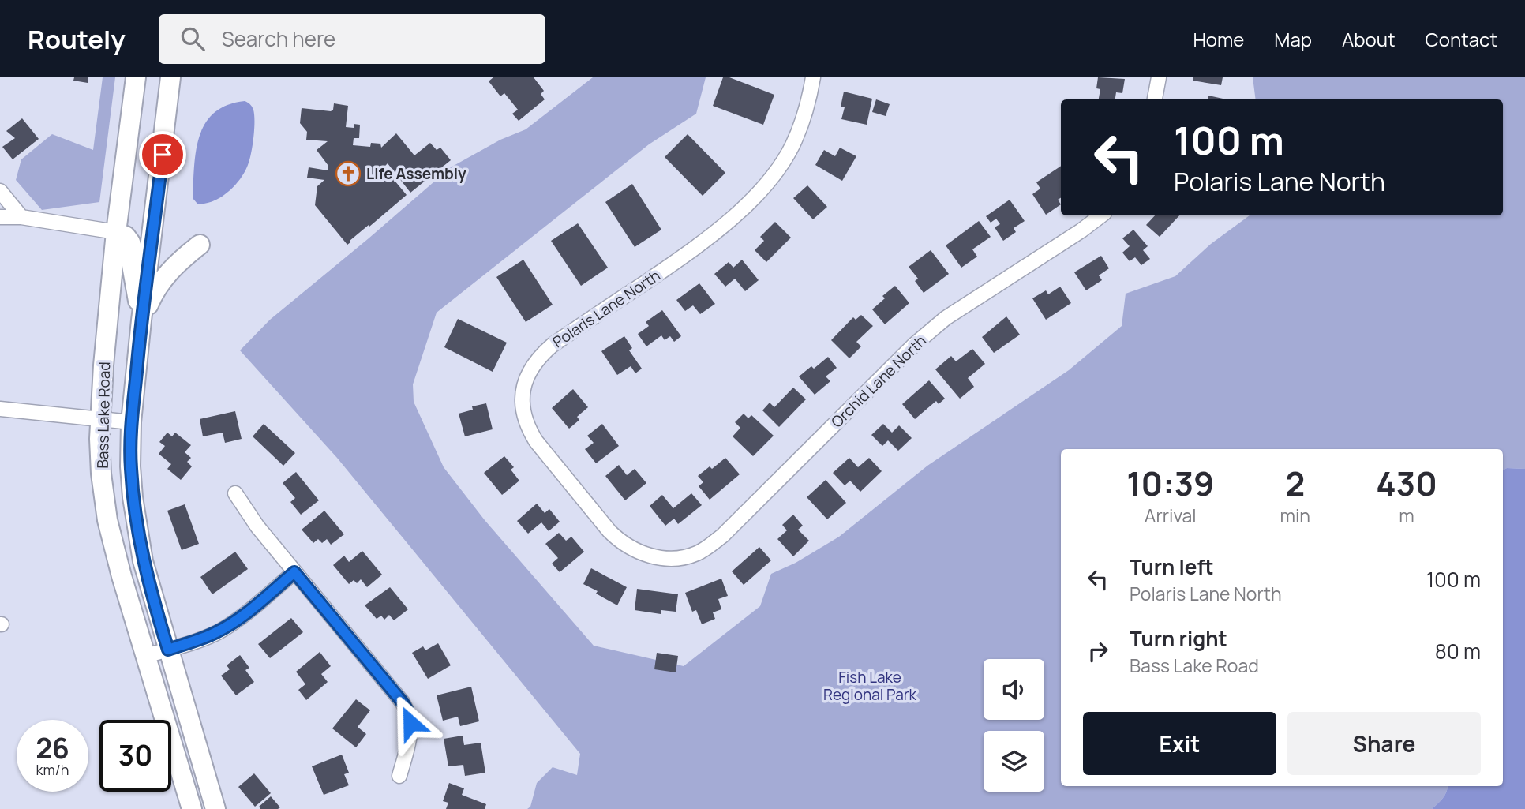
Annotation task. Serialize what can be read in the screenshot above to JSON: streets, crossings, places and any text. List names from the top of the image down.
{
  "streets": {
    "main road": ["Bass Lake Road"],
    "street": ["Polaris Lane North", "Orchid Lane North"]
  },
  "crossings": [
    ["Polaris Lane North", "Orchid Lane North"]
  ],
  "parks": ["Fish Lake Regional Park"],
  "places": {
    "church": ["Life Assembly"]
  },
  "page": {
    "header": "Routely",
    "search": "Search here",
    "nav": [
      "Home",
      "Map",
      "About",
      "Contact"
    ],
    "turn": ["100 m", "Polaris Lane North"],
    "eta": [
      "10:39",
      "Arrival",
      "2",
      "min",
      "430",
      "m"
    ],
    "list": [
      {
        "name": "Turn left",
        "note": "Polaris Lane North",
        "value": "100 m"
      },
      {
        "name": "Turn right",
        "note": "Bass Lake Road",
        "value": "80 m"
      }
    ],
    "buttons": ["Exit", "Share"],
    "speed": "26 km/h",
    "limit": "30"
  }
}
